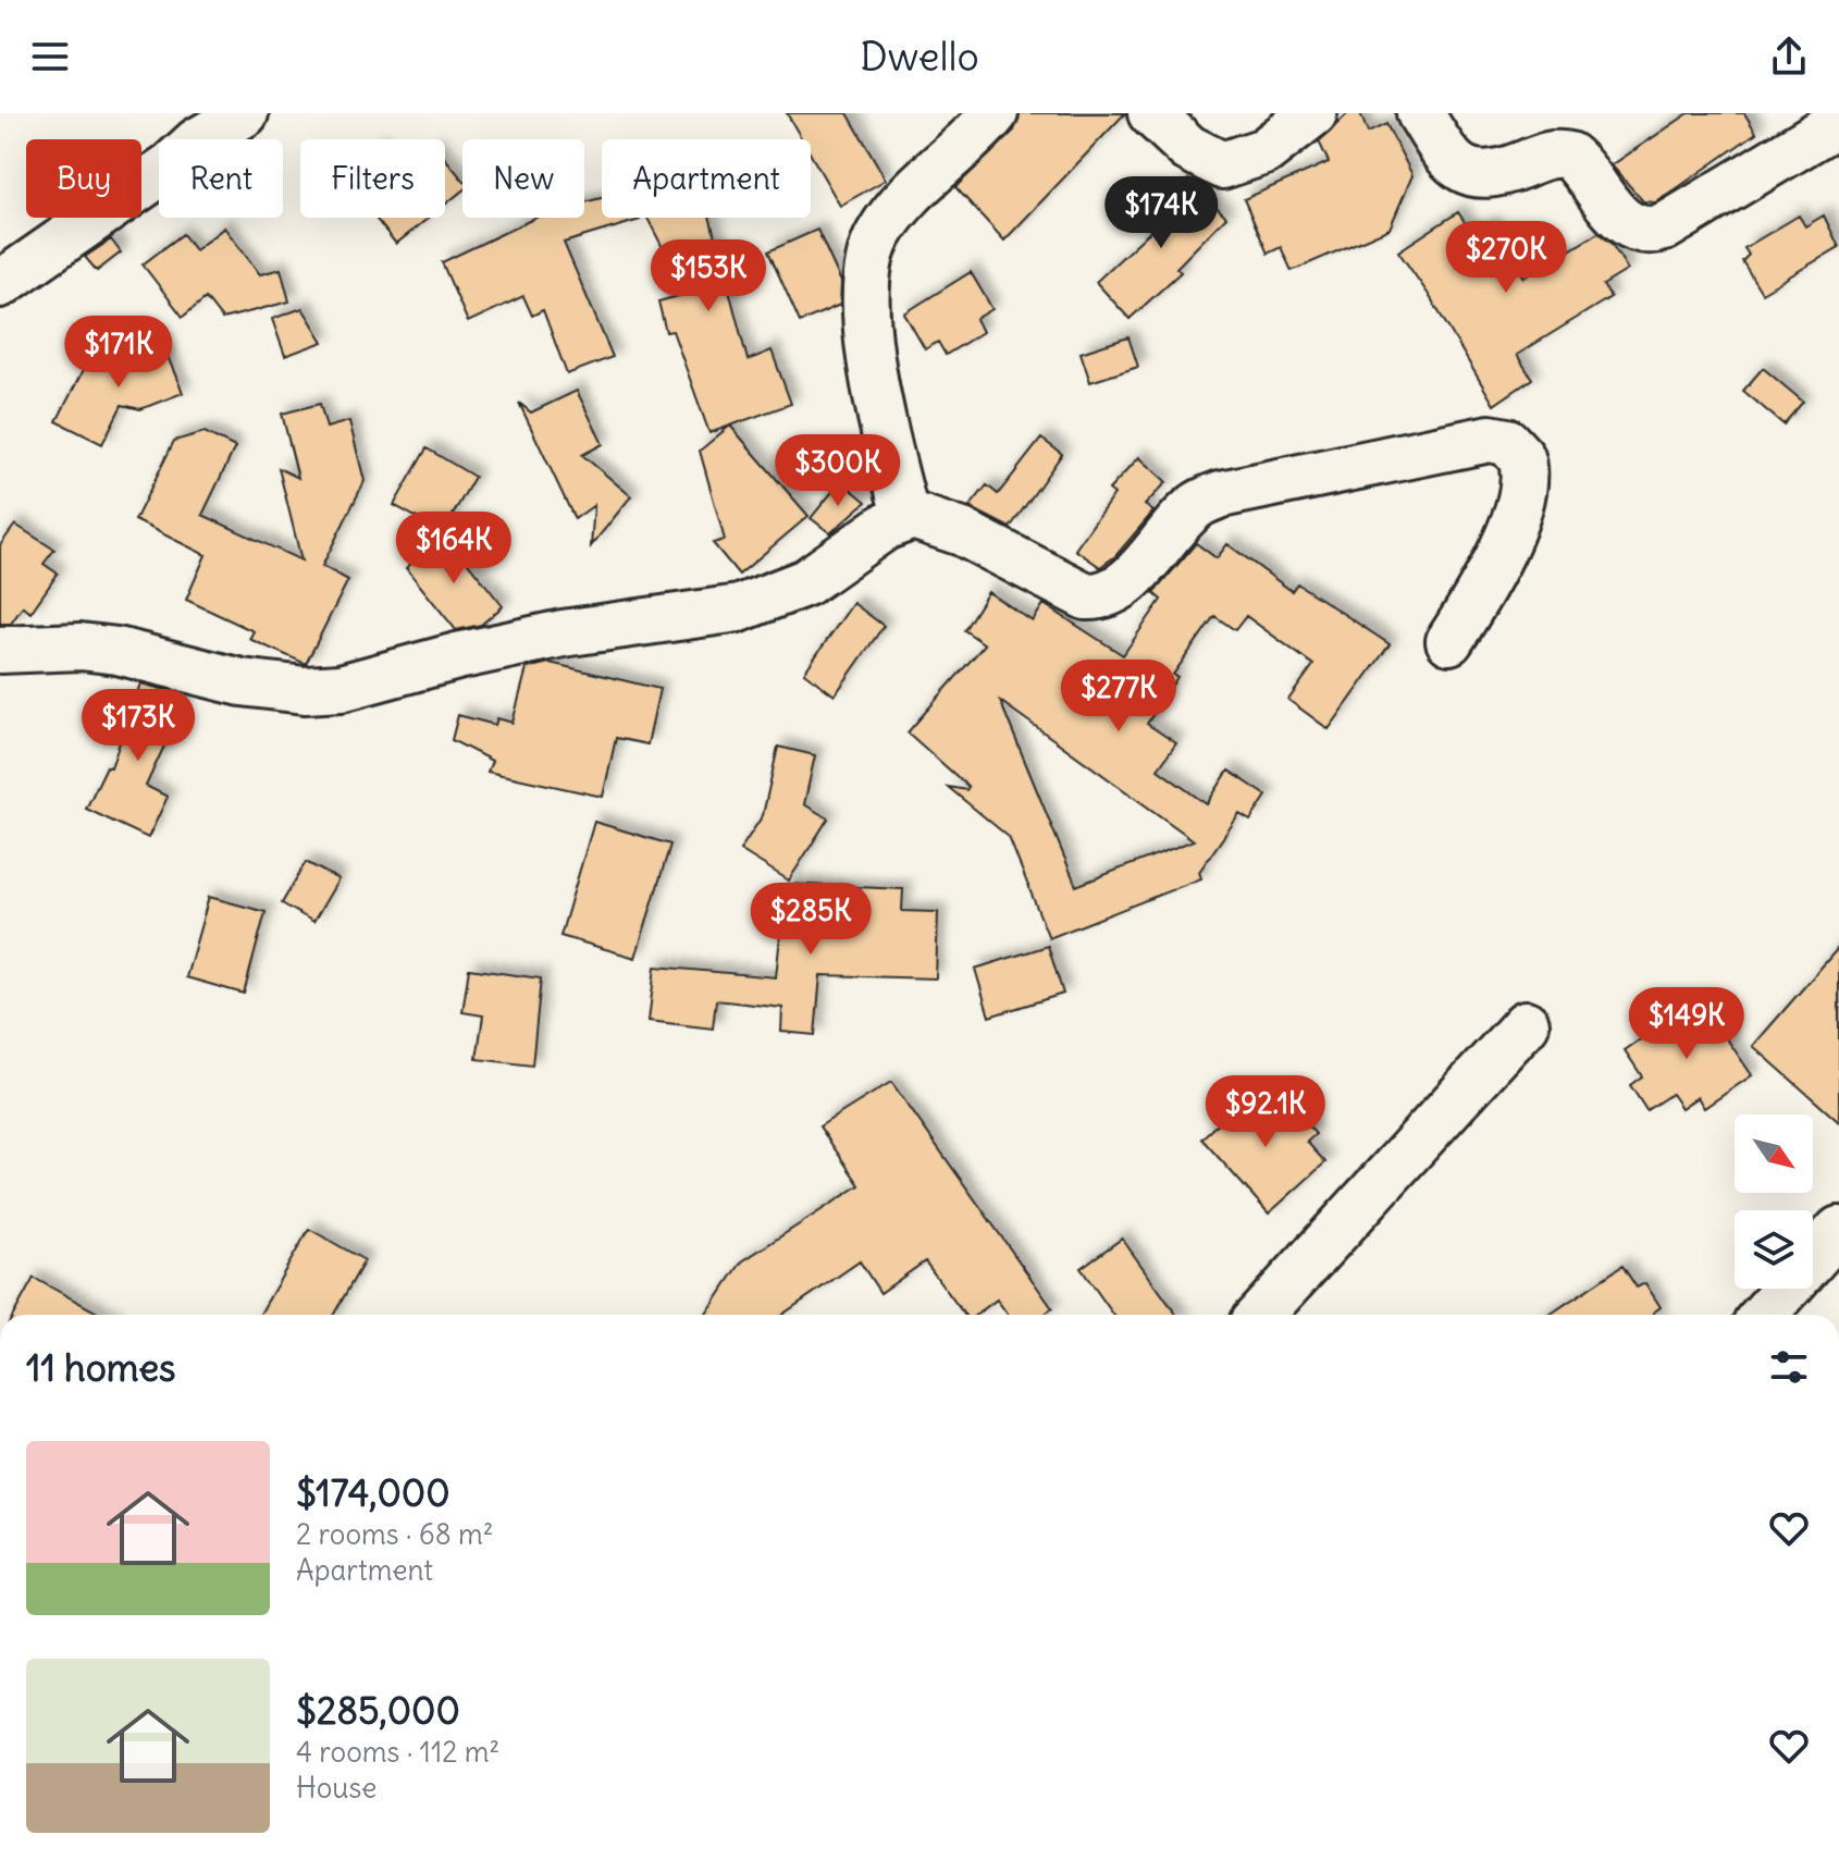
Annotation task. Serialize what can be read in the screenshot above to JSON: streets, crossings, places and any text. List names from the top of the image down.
{
  "north": "bottom right",
  "page": {
    "header": "Dwello",
    "chip": [
      "Buy",
      "Rent",
      "Filters",
      "New",
      "Apartment"
    ],
    "price": [
      "$174K",
      "$270K",
      "$153K",
      "$171K",
      "$300K",
      "$164K",
      "$277K",
      "$173K",
      "$285K",
      "$149K",
      "$92.1K"
    ],
    "heading": "11 homes",
    "list": [
      {
        "name": "$174,000",
        "note": "2 rooms · 68 m² · Apartment"
      },
      {
        "name": "$285,000",
        "note": "4 rooms · 112 m² · House"
      }
    ]
  }
}
